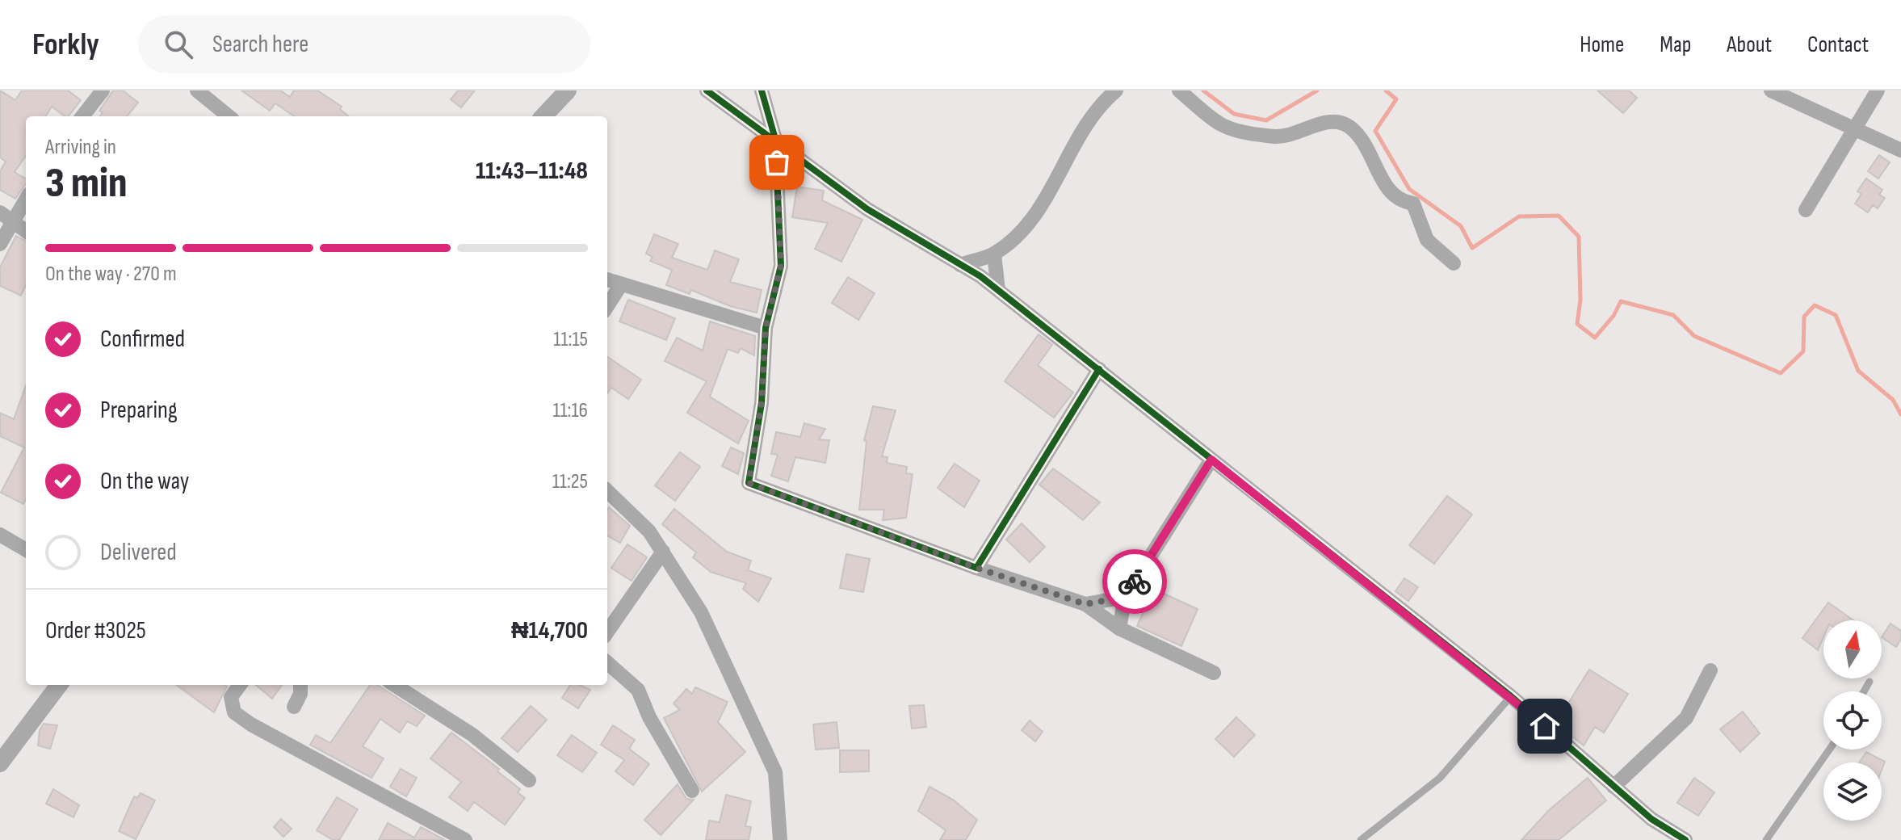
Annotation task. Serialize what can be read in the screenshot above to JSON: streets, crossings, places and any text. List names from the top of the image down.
{
  "north": "top",
  "page": {
    "header": "Forkly",
    "search": "Search here",
    "nav": [
      "Home",
      "Map",
      "About",
      "Contact"
    ],
    "heading": ["3 min", "Arriving in", "11:43–11:48"],
    "panel": ["Order #3025", "₦14,700"],
    "bar": "On the way · 270 m",
    "list": [
      ["Confirmed", "11:15"],
      ["Preparing", "11:16"],
      ["On the way", "11:25"],
      "Delivered"
    ]
  }
}
